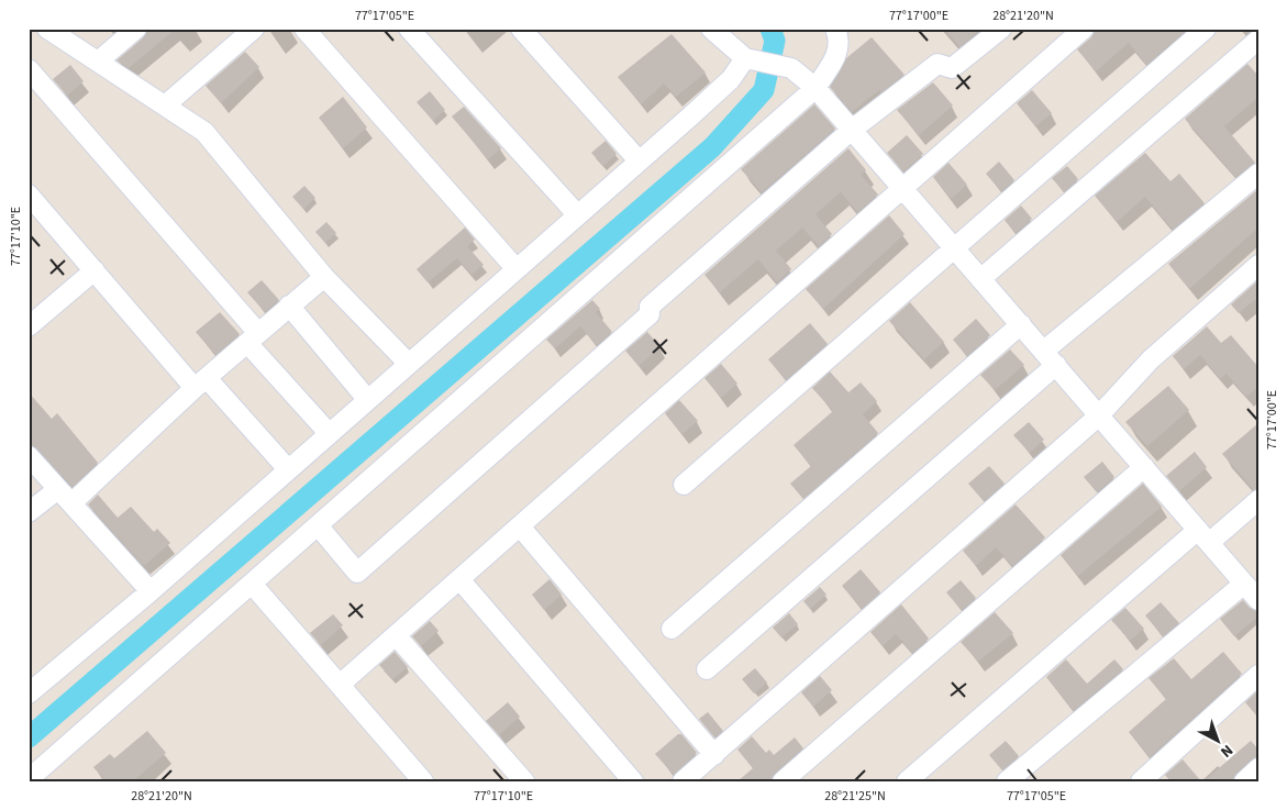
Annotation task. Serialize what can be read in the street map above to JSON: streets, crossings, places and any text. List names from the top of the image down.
{
  "north": "bottom right",
  "coordinates": [
    "77°17'05\"E",
    "77°17'00\"E",
    "28°21'20\"N",
    "77°17'10\"E",
    "28°21'25\"N"
  ]
}
